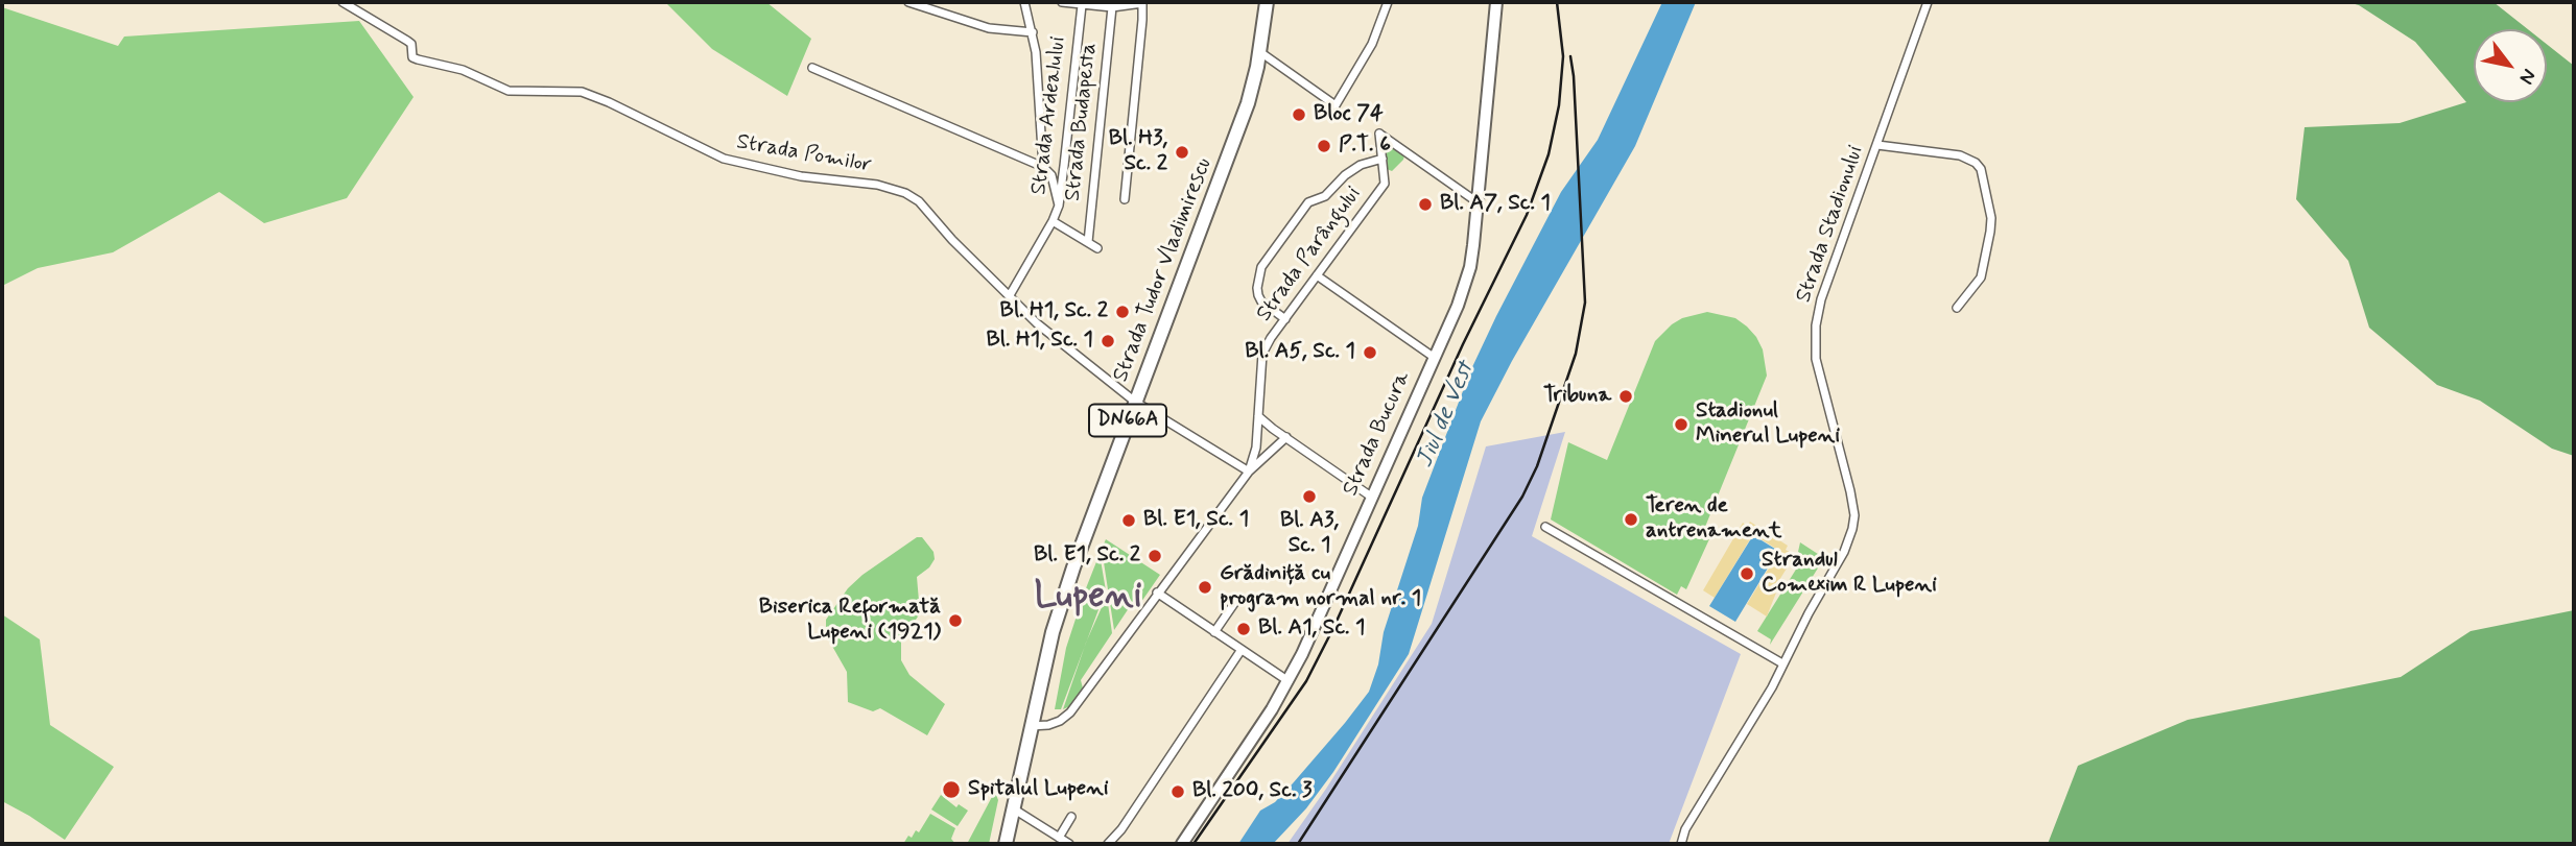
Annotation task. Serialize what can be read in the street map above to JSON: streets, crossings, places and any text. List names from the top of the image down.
{
  "streets": {
    "main road": ["Strada Tudor Vladimirescu", "DN66A", "Strada Bucura"],
    "street": [
      "Strada Ardealului",
      "Strada Budapesta",
      "Strada Pomilor",
      "Strada Stadionului",
      "Strada Parângului"
    ]
  },
  "crossings": [
    ["Strada Ardealului", "Strada Budapesta"],
    ["Strada Pomilor", "Strada Tudor Vladimirescu"],
    ["Strada Parângului", "Strada Tudor Vladimirescu"],
    ["Strada Parângului", "Strada Bucura"]
  ],
  "districts": ["Lupeni"],
  "water": ["Jiul de Vest"],
  "places": [
    "Bloc 74",
    "P.T. 6",
    "Bl. H3, Sc. 2",
    "Bl. A7, Sc. 1",
    "Bl. H1, Sc. 2",
    "Bl. H1, Sc. 1",
    "Bl. A5, Sc. 1",
    "Tribuna",
    "Stadionul Minerul Lupeni",
    "Bl. A3, Sc. 1",
    "Teren de antrenament",
    "Bl. E1, Sc. 1",
    "Bl. E1, Sc. 2",
    "Strandul Comexim R Lupeni",
    "Grădiniță cu program normal nr. 1",
    "Biserica Reformată Lupeni (1921)",
    "Bl. A1, Sc. 1",
    "Spitalul Lupeni",
    "Bl. 200, Sc. 3"
  ],
  "north": "bottom right"
}
